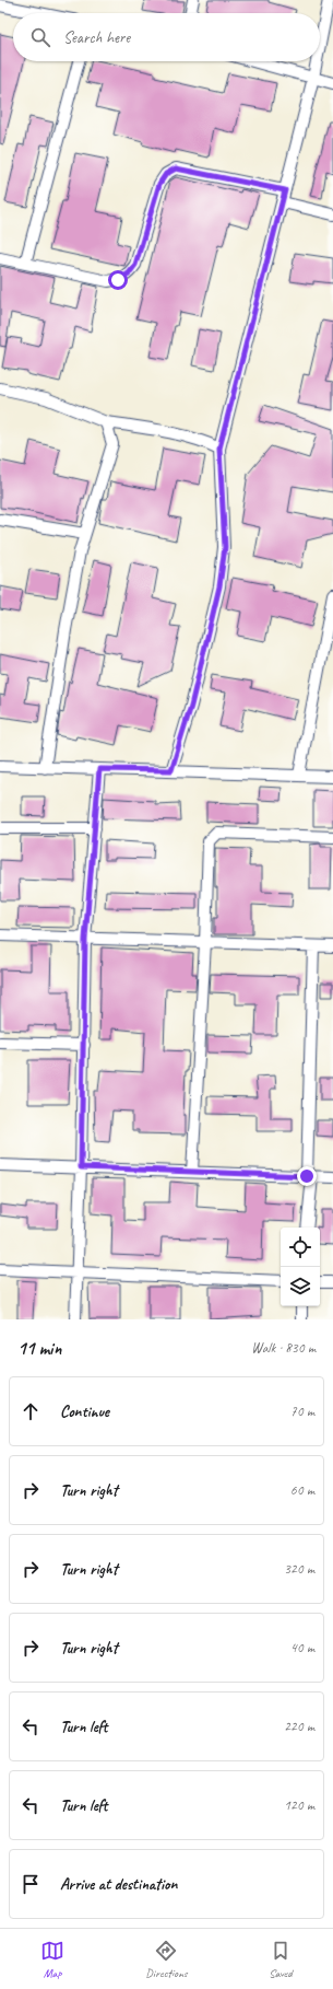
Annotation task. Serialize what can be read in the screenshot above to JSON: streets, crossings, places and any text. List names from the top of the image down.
{
  "page": {
    "search": "Search here",
    "heading": ["11 min", "Walk · 830 m"],
    "list": [
      ["Continue", "70 m"],
      ["Turn right", "60 m"],
      ["Turn right", "320 m"],
      ["Turn right", "40 m"],
      ["Turn left", "220 m"],
      ["Turn left", "120 m"],
      "Arrive at destination"
    ],
    "nav": ["Map", "Directions", "Saved"]
  }
}
